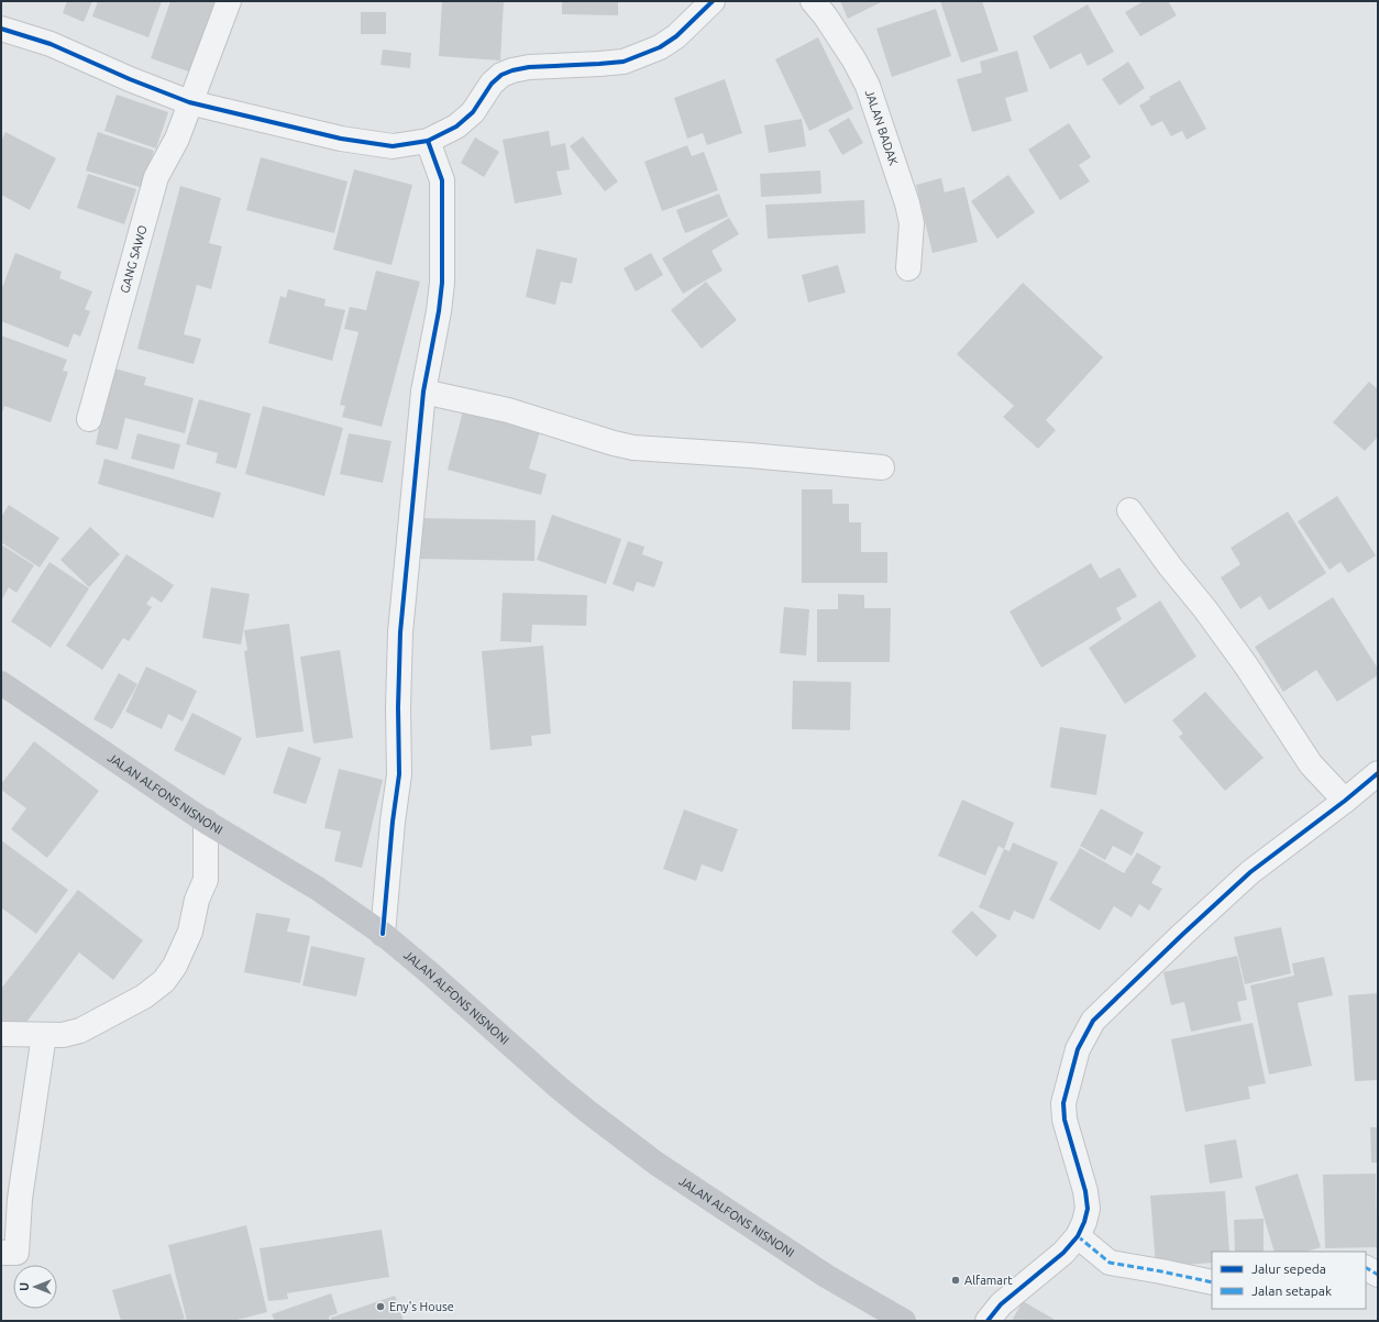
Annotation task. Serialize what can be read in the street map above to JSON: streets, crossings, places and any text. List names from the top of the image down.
{
  "streets": {
    "main road": ["JALAN ALFONS NISNONI"],
    "street": ["JALAN BADAK", "GANG SAWO"]
  },
  "places": ["Alfamart", "Eny's House"],
  "legend": ["Jalur sepeda", "Jalan setapak"],
  "north": "left"
}
